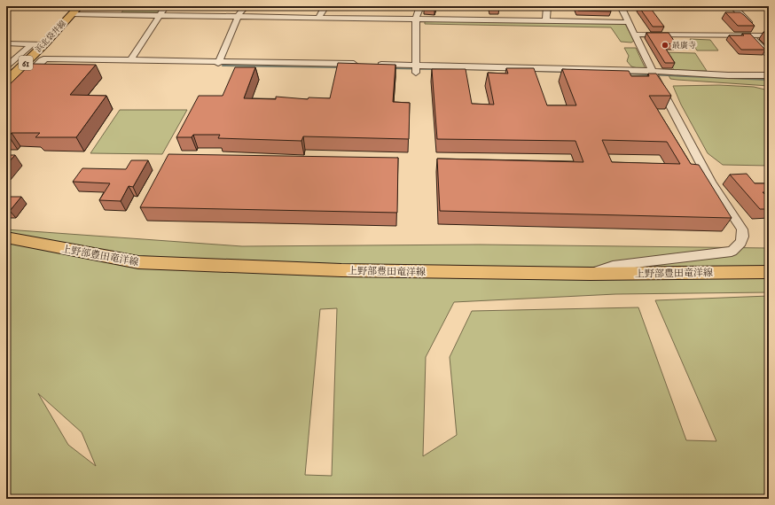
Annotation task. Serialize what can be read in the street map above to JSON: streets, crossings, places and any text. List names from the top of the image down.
{
  "streets": {
    "main road": ["浜北袋井線", "61", "上野部豊田竜洋線"]
  },
  "places": ["最廣寺"]
}
